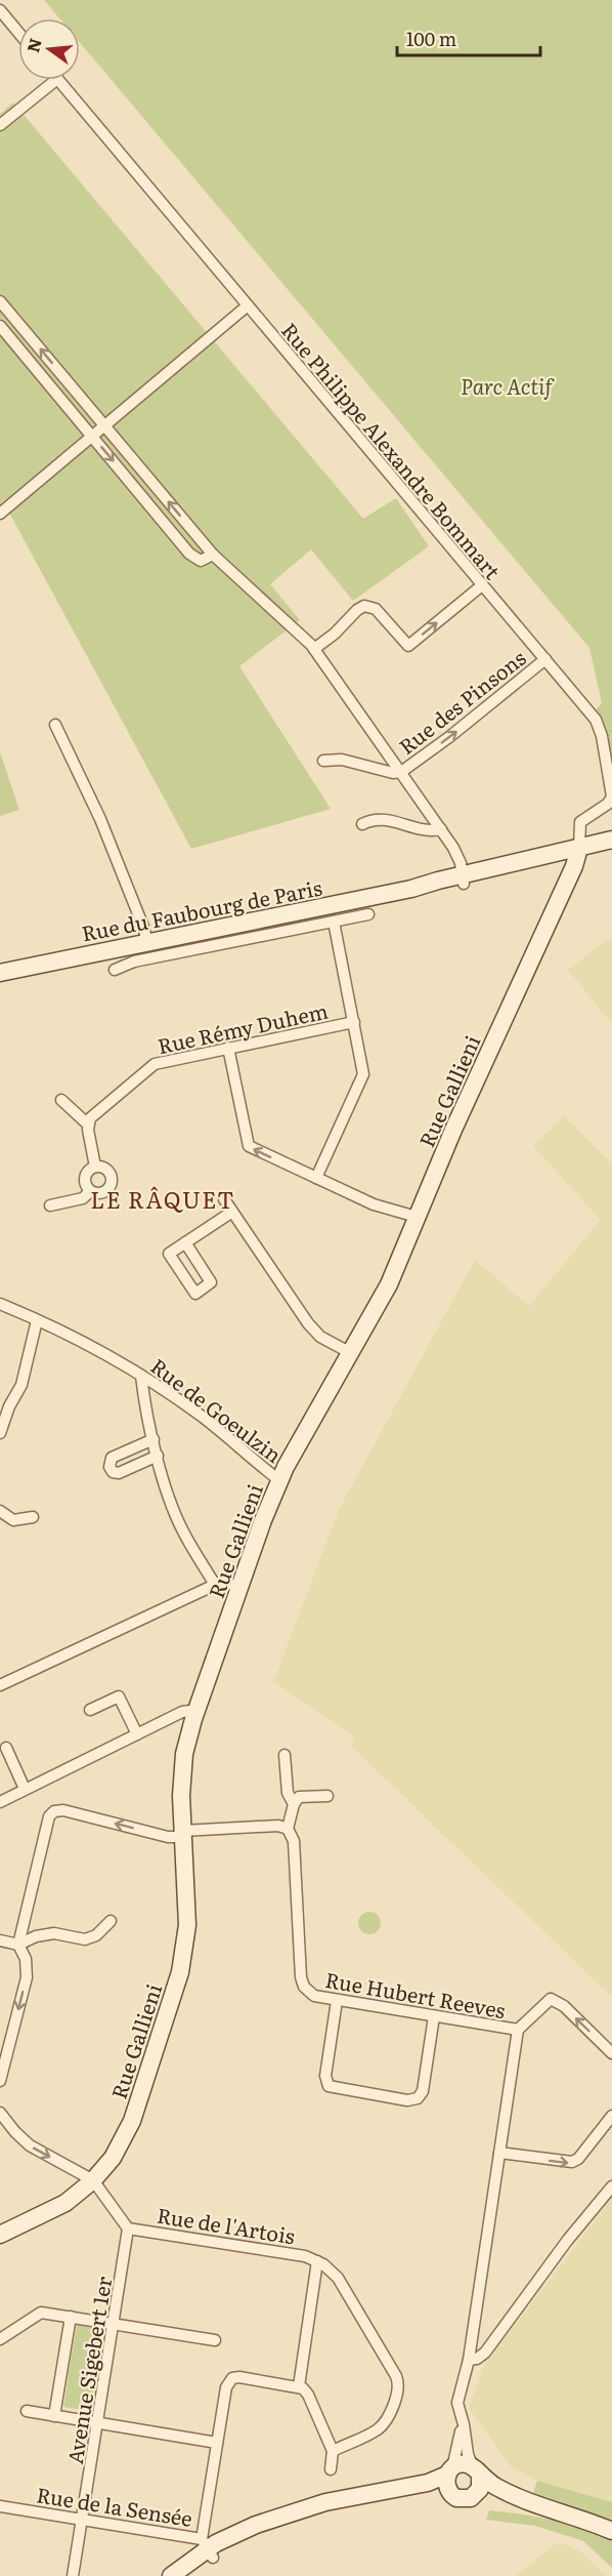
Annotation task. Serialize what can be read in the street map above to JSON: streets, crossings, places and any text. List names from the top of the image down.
{
  "streets": {
    "street": [
      "Rue Philippe Alexandre Bommart",
      "Rue des Pinsons",
      "Rue du Faubourg de Paris",
      "Rue Rémy Duhem",
      "Rue Gallieni",
      "Rue de Goeulzin",
      "Rue Hubert Reeves",
      "Rue de l'Artois",
      "Avenue Sigebert 1er",
      "Rue de la Sensée"
    ]
  },
  "crossings": [
    ["Rue Philippe Alexandre Bommart", "Rue des Pinsons"],
    ["Rue Philippe Alexandre Bommart", "Rue du Faubourg de Paris"],
    ["Rue Philippe Alexandre Bommart", "Rue Gallieni"],
    ["Rue du Faubourg de Paris", "Rue Gallieni"],
    ["Rue Gallieni", "Rue de Goeulzin"],
    ["Rue de l'Artois", "Avenue Sigebert 1er"],
    ["Avenue Sigebert 1er", "Rue de la Sensée"]
  ],
  "one_way": ["Rue des Pinsons"],
  "districts": ["LE RÂQUET"],
  "parks": ["Parc Actif"],
  "scale_bar": "100 m",
  "north": "left"
}
